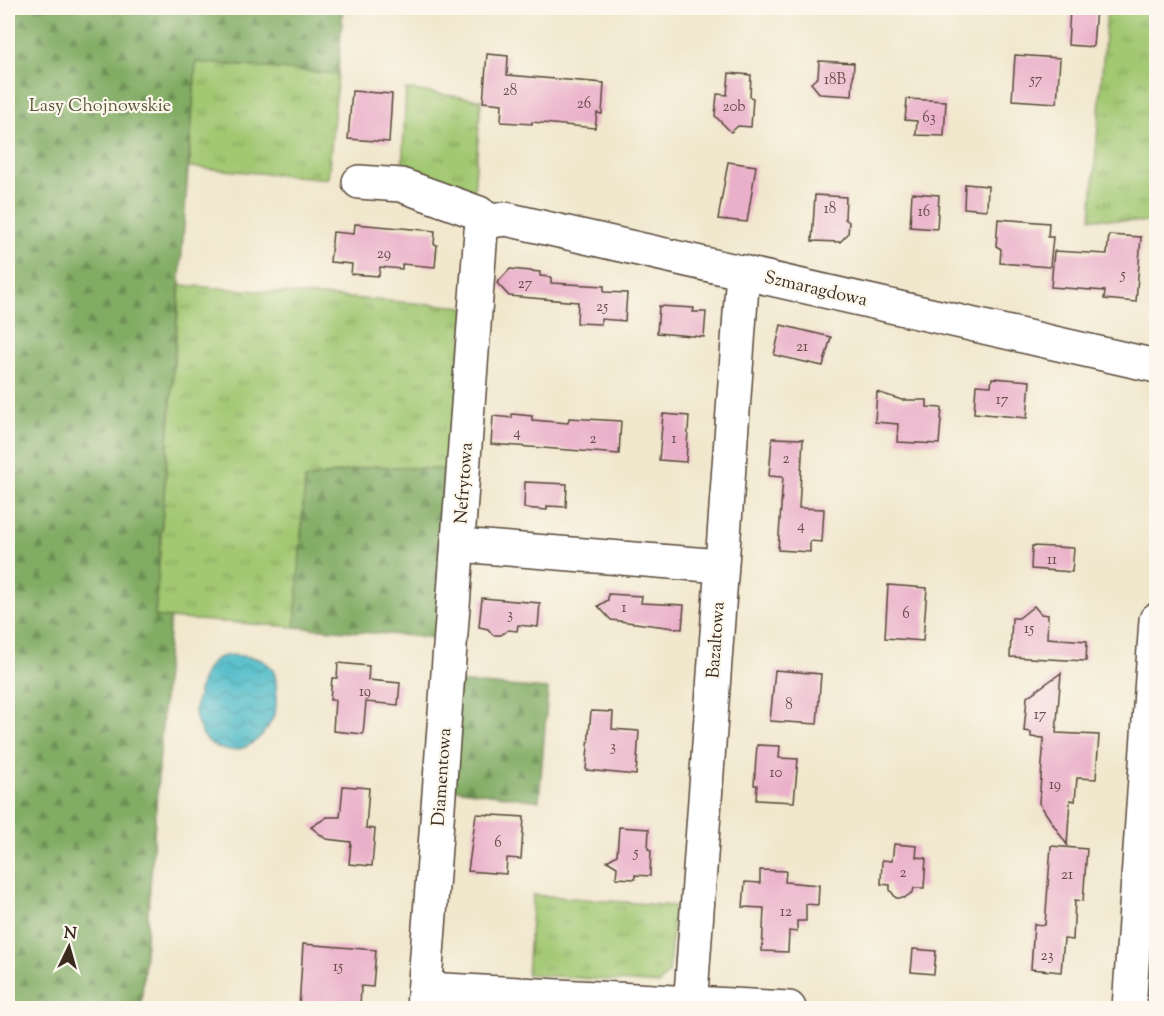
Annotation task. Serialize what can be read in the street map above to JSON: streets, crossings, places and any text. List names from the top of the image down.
{
  "streets": {
    "street": [
      "Szmaragdowa",
      "Nefrytowa",
      "Bazaltowa",
      "Diamentowa"
    ]
  },
  "crossings": [
    ["Szmaragdowa", "Nefrytowa"],
    ["Szmaragdowa", "Bazaltowa"],
    ["Nefrytowa", "Bazaltowa"],
    ["Nefrytowa", "Diamentowa"]
  ],
  "parks": ["Lasy Chojnowskie"],
  "house_numbers": [
    "18B",
    "57",
    "28",
    "26",
    "20b",
    "63",
    "18",
    "16",
    "29",
    "5",
    "27",
    "25",
    "21",
    "17",
    "4",
    "2",
    "1",
    "2",
    "4",
    "11",
    "1",
    "6",
    "3",
    "15",
    "19",
    "8",
    "17",
    "3",
    "10",
    "19",
    "6",
    "5",
    "2",
    "21",
    "12",
    "23",
    "15"
  ],
  "north": "top"
}
